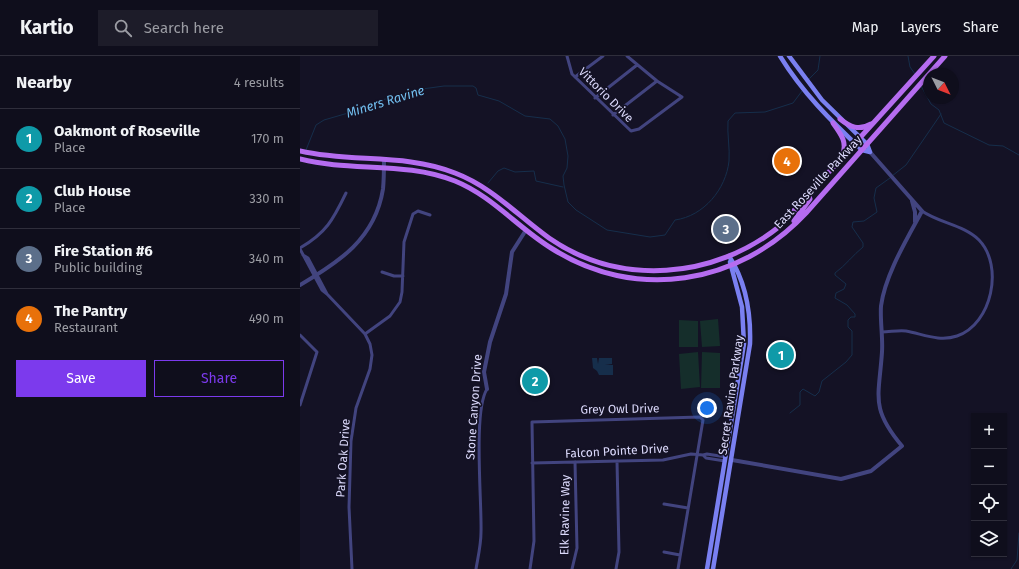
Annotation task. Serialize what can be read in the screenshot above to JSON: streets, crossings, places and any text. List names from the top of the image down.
{
  "streets": {
    "main road": ["East Roseville Parkway", "Secret Ravine Parkway"],
    "street": [
      "Vittorio Drive",
      "Stone Canyon Drive",
      "Grey Owl Drive",
      "Falcon Pointe Drive",
      "Park Oak Drive",
      "Elk Ravine Way"
    ]
  },
  "crossings": [
    ["East Roseville Parkway", "Secret Ravine Parkway"],
    ["East Roseville Parkway", "Stone Canyon Drive"],
    ["Secret Ravine Parkway", "Falcon Pointe Drive"],
    ["Grey Owl Drive", "Falcon Pointe Drive"],
    ["Falcon Pointe Drive", "Elk Ravine Way"]
  ],
  "water": ["Miners Ravine"],
  "north": "bottom right",
  "page": {
    "header": "Kartio",
    "search": "Search here",
    "nav": ["Map", "Layers", "Share"],
    "heading": ["Nearby", "4 results"],
    "list": [
      {
        "mark": "1",
        "name": "Oakmont of Roseville",
        "note": "Place",
        "value": "170 m"
      },
      {
        "mark": "2",
        "name": "Club House",
        "note": "Place",
        "value": "330 m"
      },
      {
        "mark": "3",
        "name": "Fire Station #6",
        "note": "Public building",
        "value": "340 m"
      },
      {
        "mark": "4",
        "name": "The Pantry",
        "note": "Restaurant",
        "value": "490 m"
      }
    ],
    "pins": [
      "4",
      "3",
      "1",
      "2"
    ],
    "buttons": ["Save", "Share"],
    "map_buttons": ["+", "−"]
  }
}
